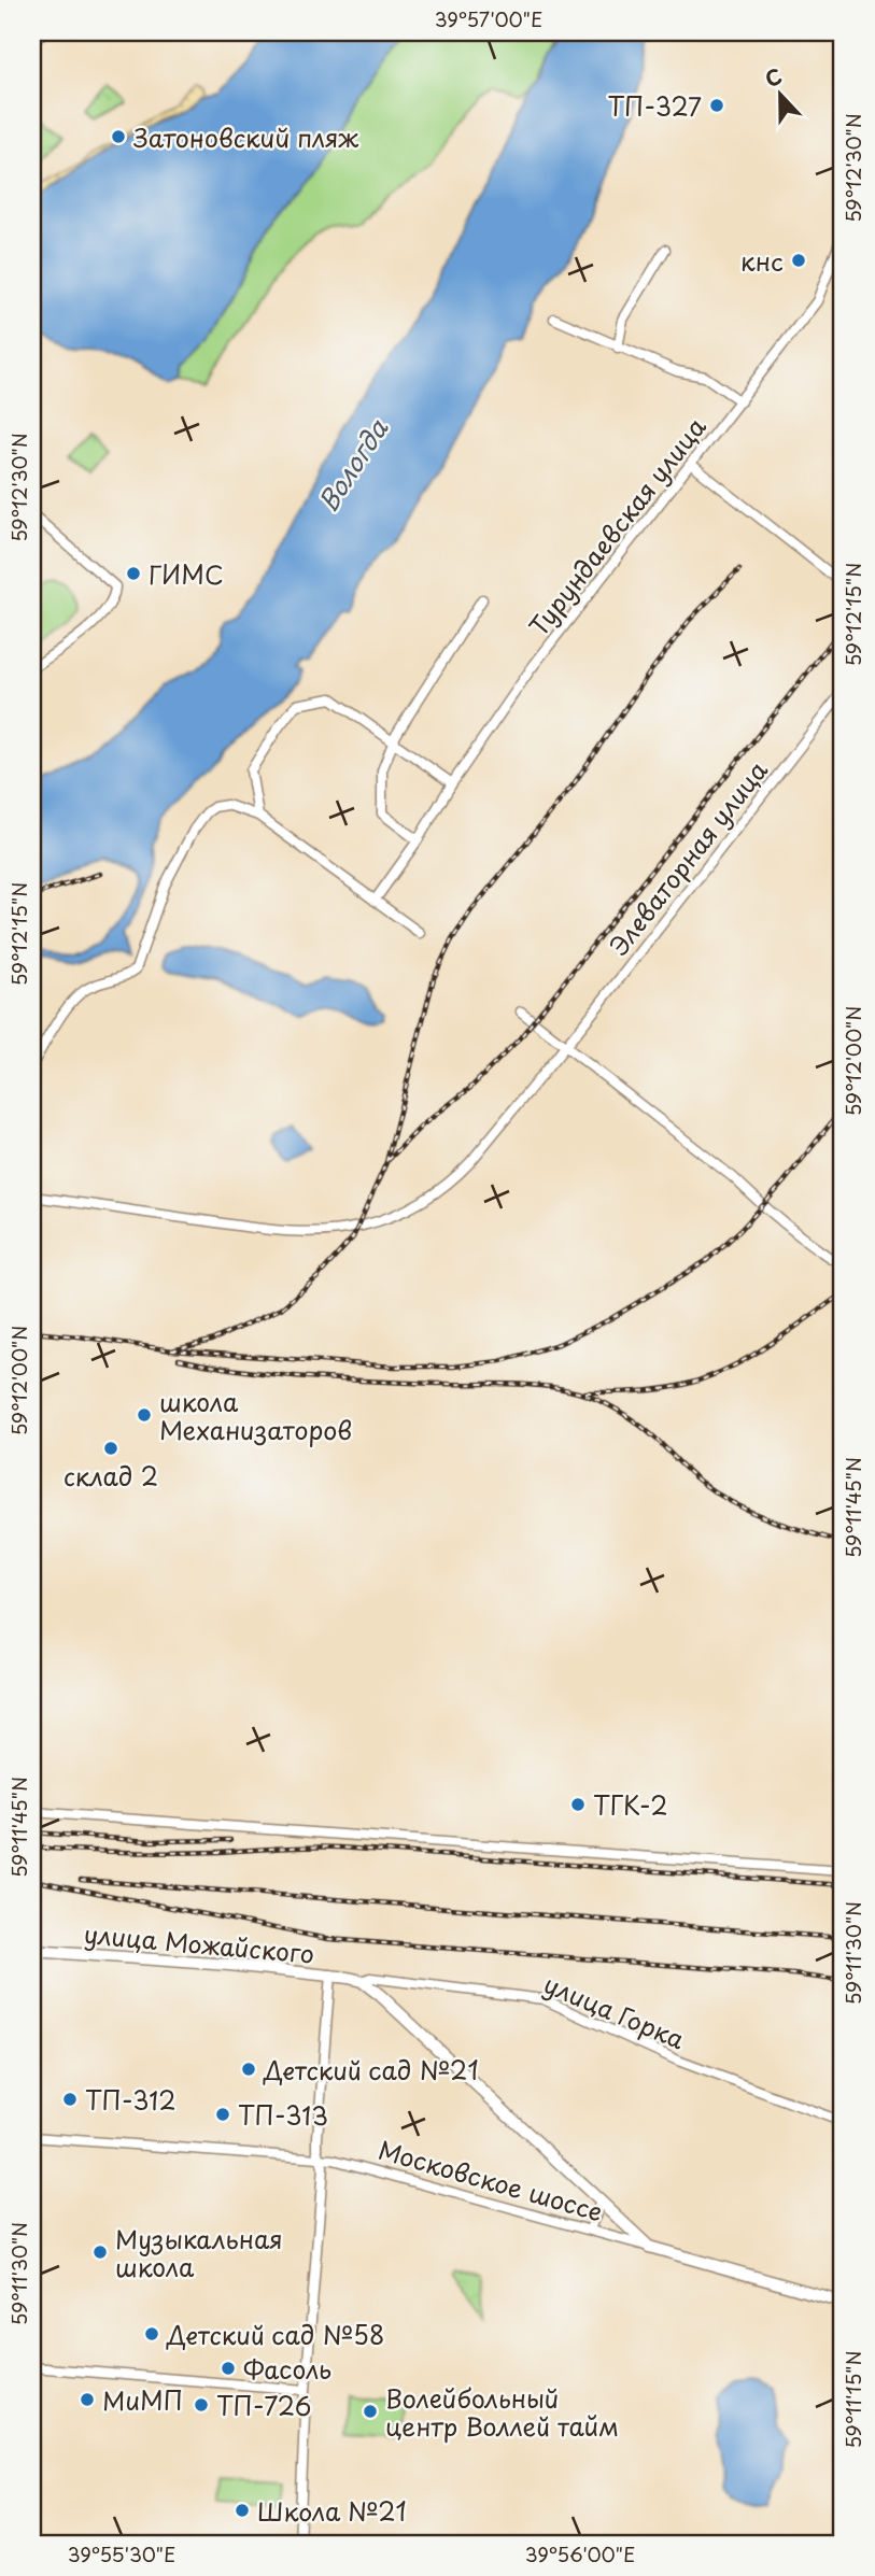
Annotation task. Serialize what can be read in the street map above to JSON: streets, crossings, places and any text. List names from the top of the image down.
{
  "streets": {
    "main road": ["улица Можайского", "Московское шоссе"],
    "street": ["Турундаевская улица", "Элеваторная улица", "улица Горка"]
  },
  "crossings": [
    ["улица Можайского", "улица Горка"],
    ["улица Можайского", "Московское шоссе"],
    ["улица Горка", "Московское шоссе"]
  ],
  "water": ["Вологда"],
  "places": [
    "ТП-327",
    "Затоновский пляж",
    "кнс",
    "ГИМС",
    "школа Механизаторов",
    "склад 2",
    "ТГК-2",
    "Детский сад №21",
    "ТП-312",
    "ТП-313",
    "Музыкальная школа",
    "Детский сад №58",
    "Фасоль",
    "МиМП",
    "ТП-726",
    "Волейбольный центр Воллей тайм",
    "Школа №21"
  ],
  "north": "top",
  "coordinates": [
    "39°57'00\"E",
    "59°12'30\"N",
    "59°12'15\"N",
    "59°12'00\"N",
    "59°11'45\"N",
    "59°11'30\"N",
    "59°11'15\"N",
    "39°55'30\"E",
    "39°56'00\"E"
  ]
}
